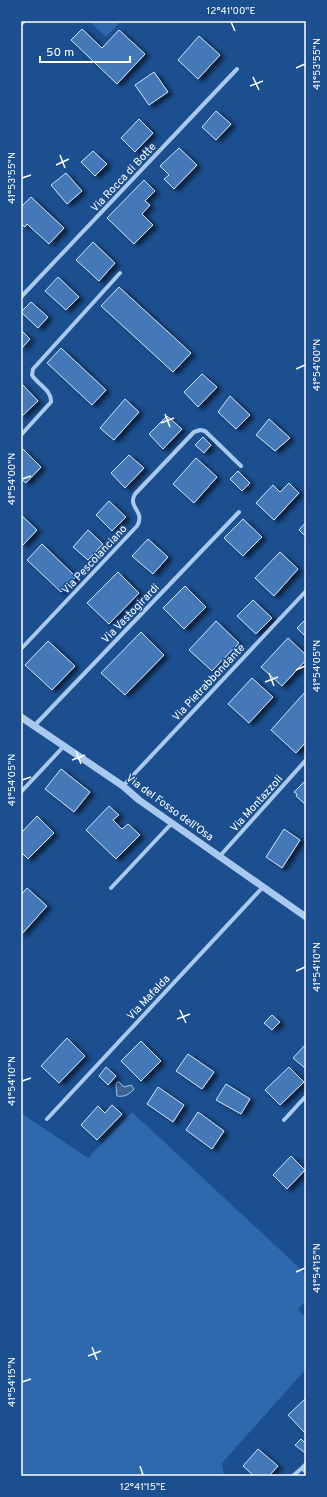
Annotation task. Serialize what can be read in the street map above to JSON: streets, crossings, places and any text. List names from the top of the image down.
{
  "streets": {
    "street": [
      "Via Rocca di Botte",
      "Via Pescolanciano",
      "Via Vastogirardi",
      "Via Pietrabbondante",
      "Via Montazzoli",
      "Via del Fosso dell'Osa",
      "Via Mafalda"
    ]
  },
  "crossings": [
    ["Via Vastogirardi", "Via del Fosso dell'Osa"],
    ["Via Pietrabbondante", "Via del Fosso dell'Osa"],
    ["Via Montazzoli", "Via del Fosso dell'Osa"],
    ["Via del Fosso dell'Osa", "Via Mafalda"]
  ],
  "scale_bar": "50 m",
  "coordinates": [
    "12°41'00\"E",
    "41°53'55\"N",
    "41°54'00\"N",
    "41°54'05\"N",
    "41°54'10\"N",
    "41°54'15\"N",
    "12°41'15\"E"
  ]
}
